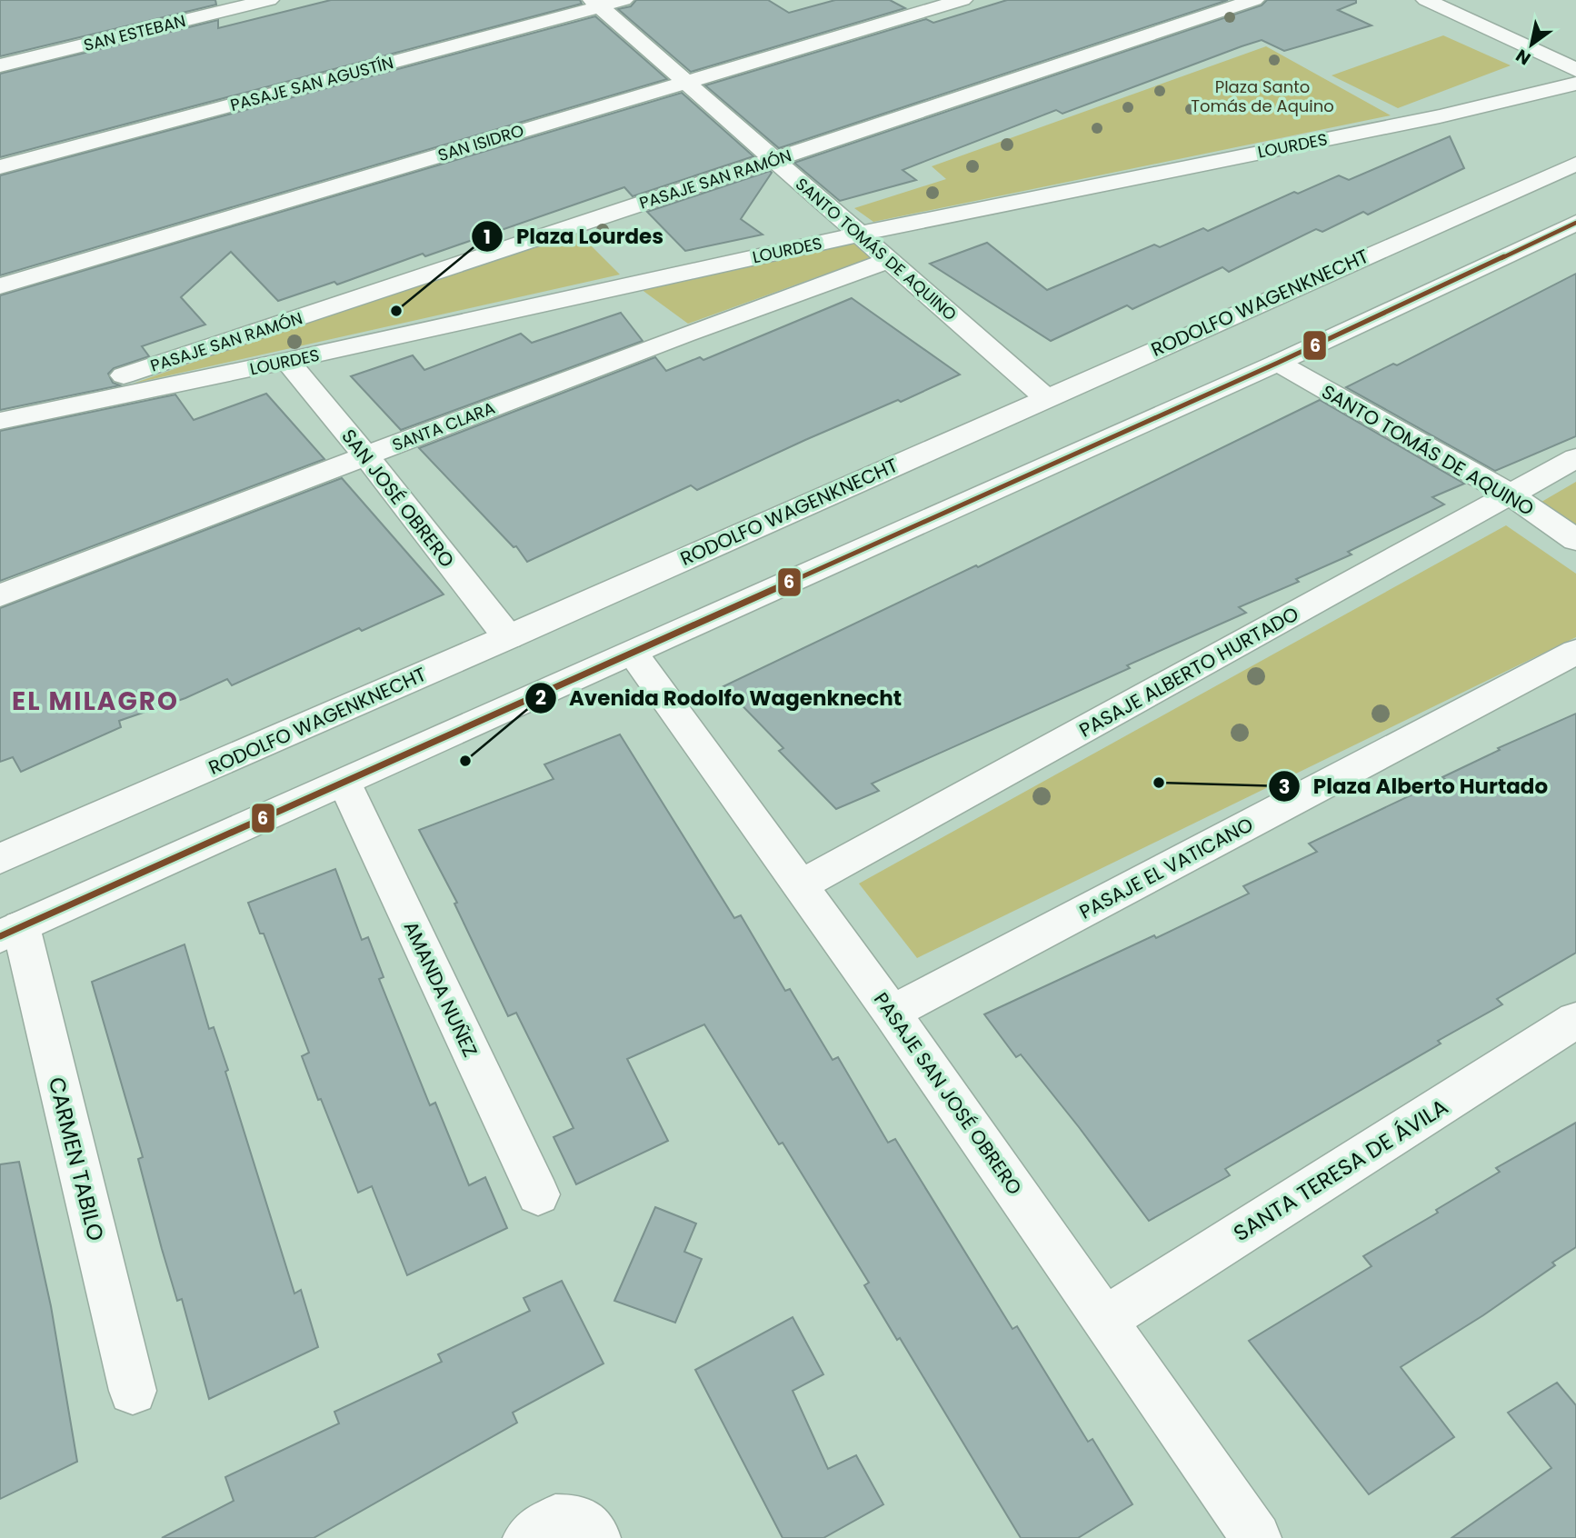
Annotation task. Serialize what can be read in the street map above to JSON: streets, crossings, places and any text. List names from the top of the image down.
{
  "streets": {
    "street": [
      "SAN ESTEBAN",
      "PASAJE SAN AGUSTÍN",
      "SAN ISIDRO",
      "LOURDES",
      "PASAJE SAN RAMÓN",
      "SANTO TOMÁS DE AQUINO",
      "RODOLFO WAGENKNECHT",
      "SANTA CLARA",
      "SAN JOSÉ OBRERO",
      "PASAJE ALBERTO HURTADO",
      "PASAJE EL VATICANO",
      "AMANDA NUÑEZ",
      "PASAJE SAN JOSÉ OBRERO",
      "CARMEN TABILO",
      "SANTA TERESA DE ÁVILA"
    ]
  },
  "crossings": [
    ["PASAJE SAN AGUSTÍN", "SANTO TOMÁS DE AQUINO"],
    ["SAN ISIDRO", "SANTO TOMÁS DE AQUINO"],
    ["LOURDES", "PASAJE SAN RAMÓN"],
    ["LOURDES", "SANTO TOMÁS DE AQUINO"],
    ["LOURDES", "SAN JOSÉ OBRERO"],
    ["PASAJE SAN RAMÓN", "SANTO TOMÁS DE AQUINO"],
    ["SANTO TOMÁS DE AQUINO", "RODOLFO WAGENKNECHT"],
    ["SANTO TOMÁS DE AQUINO", "SANTA CLARA"],
    ["SANTO TOMÁS DE AQUINO", "PASAJE ALBERTO HURTADO"],
    ["RODOLFO WAGENKNECHT", "SAN JOSÉ OBRERO"],
    ["SANTA CLARA", "SAN JOSÉ OBRERO"],
    ["PASAJE ALBERTO HURTADO", "PASAJE SAN JOSÉ OBRERO"],
    ["PASAJE EL VATICANO", "PASAJE SAN JOSÉ OBRERO"],
    ["PASAJE SAN JOSÉ OBRERO", "SANTA TERESA DE ÁVILA"]
  ],
  "districts": ["EL MILAGRO"],
  "parks": ["Plaza Santo Tomás de Aquino"],
  "places": ["Plaza Lourdes", "Avenida Rodolfo Wagenknecht", "Plaza Alberto Hurtado"],
  "lines": ["transit line 6"],
  "north": "bottom left"
}
